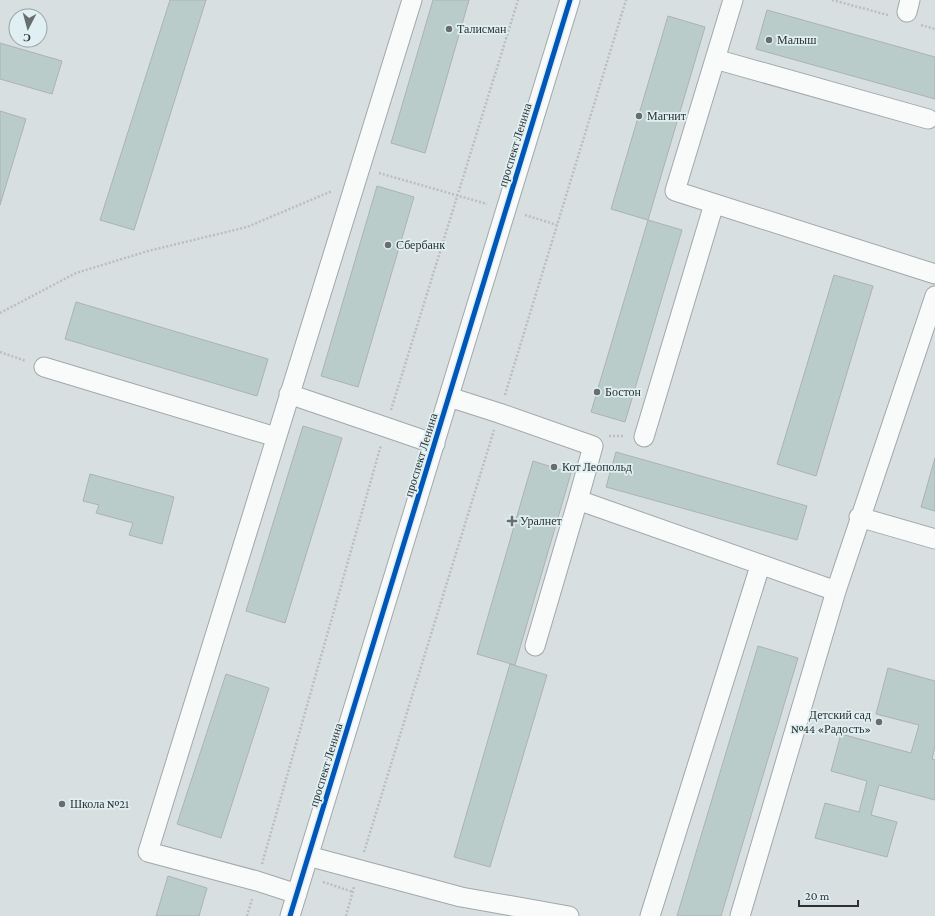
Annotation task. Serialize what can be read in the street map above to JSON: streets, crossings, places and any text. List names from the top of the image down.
{
  "streets": {
    "street": ["проспект Ленина"]
  },
  "places": {
    "other": [
      "Талисман",
      "Малыш",
      "Магнит",
      "Сбербанк",
      "Бостон",
      "Кот Леопольд",
      "Детский сад №44 «Радость»",
      "Школа №21"
    ],
    "health": ["Уралнет"]
  },
  "scale_bar": "20 m",
  "north": "bottom"
}
